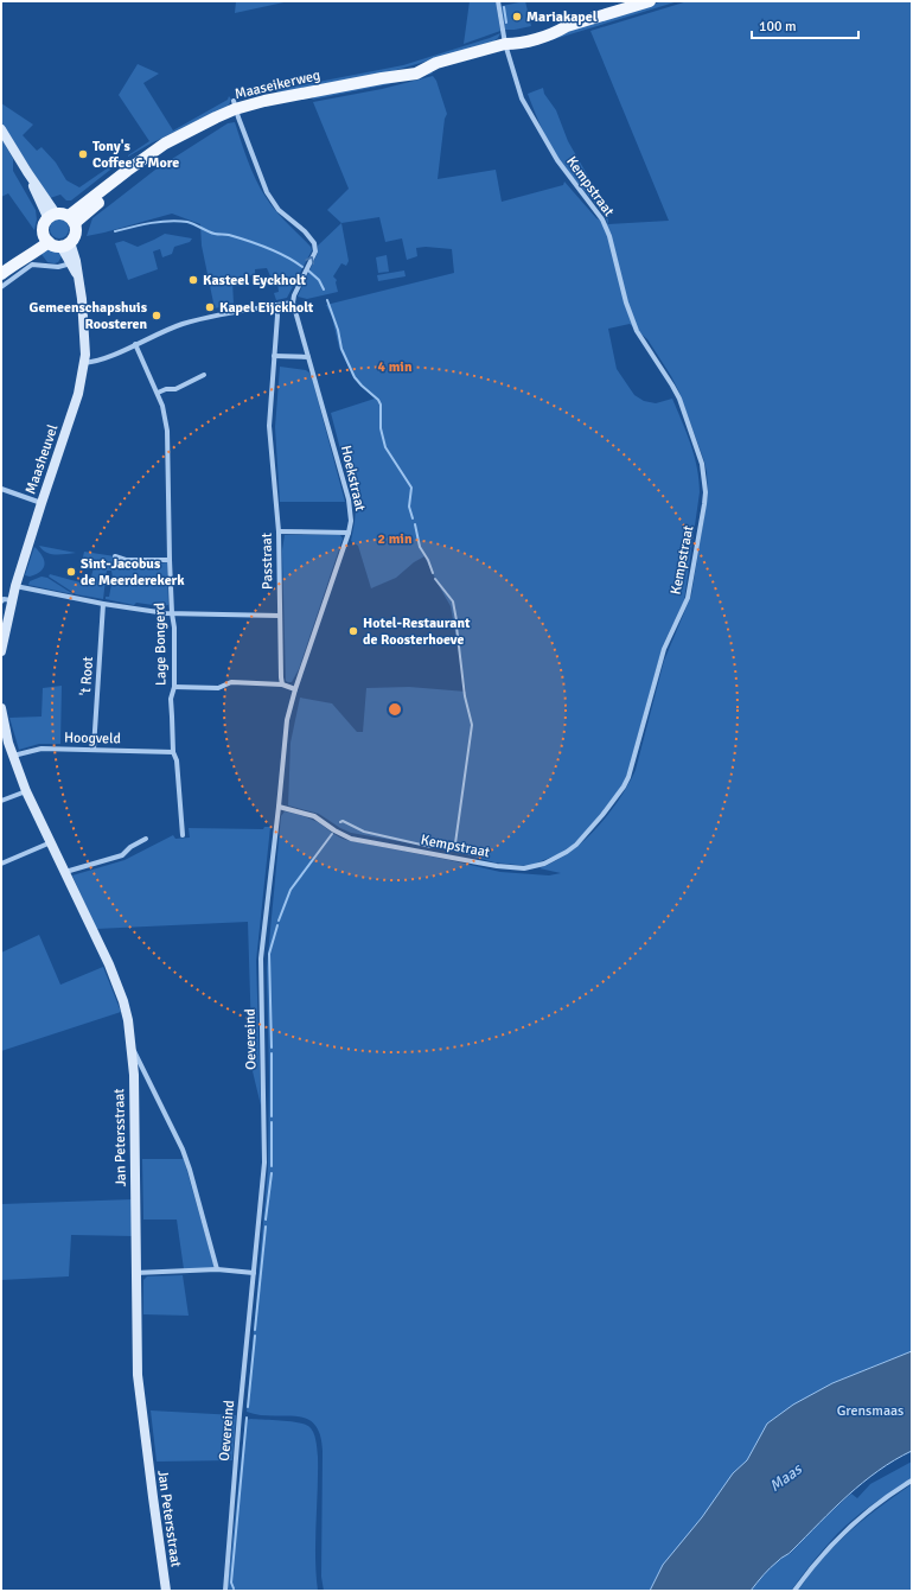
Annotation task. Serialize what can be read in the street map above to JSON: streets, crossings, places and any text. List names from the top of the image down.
{
  "streets": {
    "main road": ["Maaseikerweg"],
    "street": [
      "Kempstraat",
      "Maasheuvel",
      "Hoekstraat",
      "Passtraat",
      "Lage Bongerd",
      "'t Root",
      "Hoogveld",
      "Oevereind",
      "Jan Petersstraat"
    ]
  },
  "crossings": [
    ["Maaseikerweg", "Kempstraat"],
    ["Kempstraat", "Oevereind"],
    ["Lage Bongerd", "Hoogveld"],
    ["'t Root", "Hoogveld"],
    ["Hoogveld", "Jan Petersstraat"]
  ],
  "water": ["Maas"],
  "parks": ["Grensmaas"],
  "places": [
    "Mariakapel",
    "Tony's Coffee & More",
    "Kasteel Eyckholt",
    "Kapel Eijckholt",
    "Gemeenschapshuis Roosteren",
    "Sint-Jacobus de Meerderekerk",
    "Hotel-Restaurant de Roosterhoeve"
  ],
  "scale_bar": "100 m",
  "rings": ["4 min", "2 min"]
}
